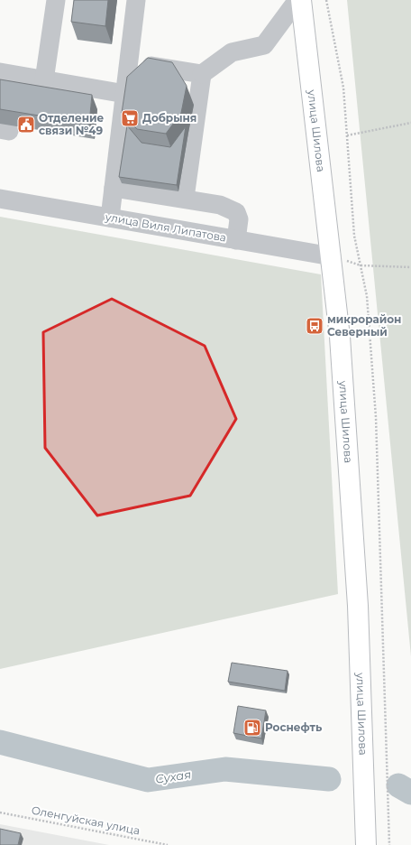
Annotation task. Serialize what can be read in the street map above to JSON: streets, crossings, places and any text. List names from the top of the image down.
{
  "streets": {
    "main road": ["улица Шилова"],
    "street": ["улица Виля Липатова"],
    "path": ["Оленгуйская улица"]
  },
  "crossings": [
    ["улица Шилова", "улица Виля Липатова"]
  ],
  "water": ["Сухая"],
  "places": {
    "supermarket": ["Добрыня"],
    "public building": ["Отделение связи №49"],
    "bus stop": ["микрорайон Северный"],
    "fuel station": ["Роснефть"]
  }
}
